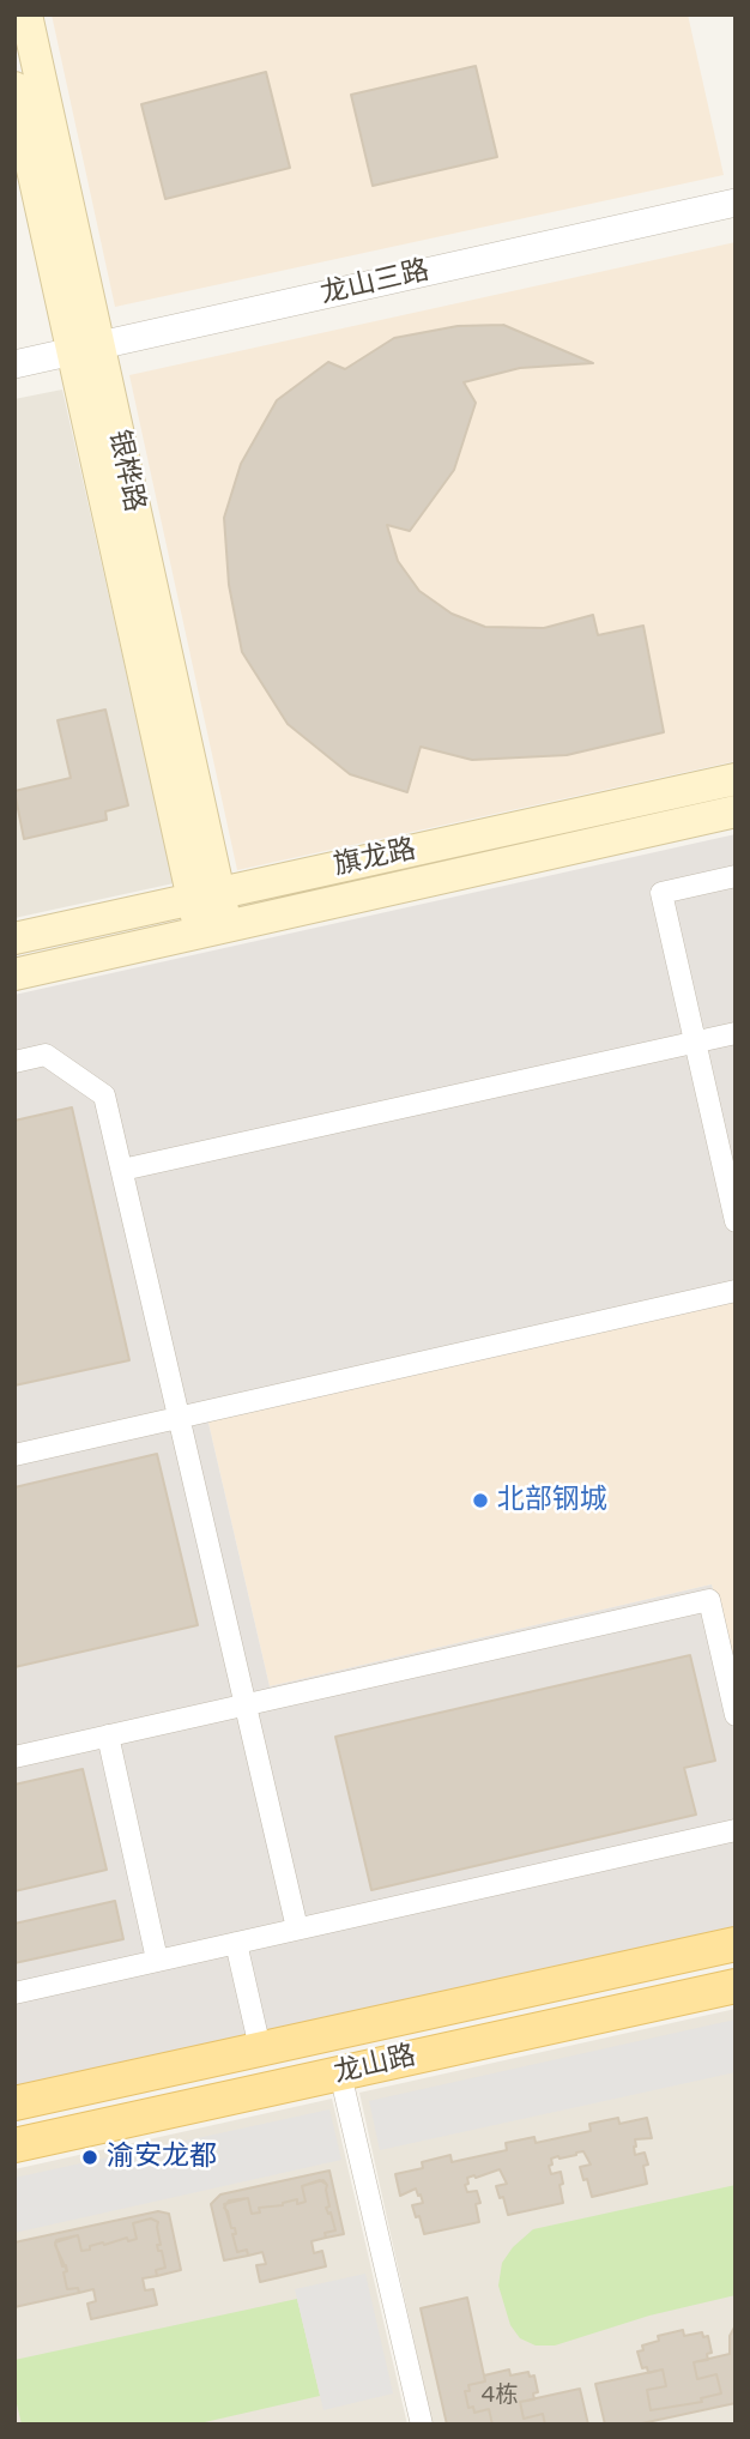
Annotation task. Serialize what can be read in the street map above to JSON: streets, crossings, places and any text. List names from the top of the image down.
{
  "streets": {
    "main road": ["银桦路", "旗龙路", "龙山路"],
    "street": ["龙山三路"]
  },
  "crossings": [
    ["龙山三路", "银桦路"],
    ["银桦路", "旗龙路"]
  ],
  "places": ["北部钢城", "渝安龙都"],
  "house_numbers": ["4栋"]
}
